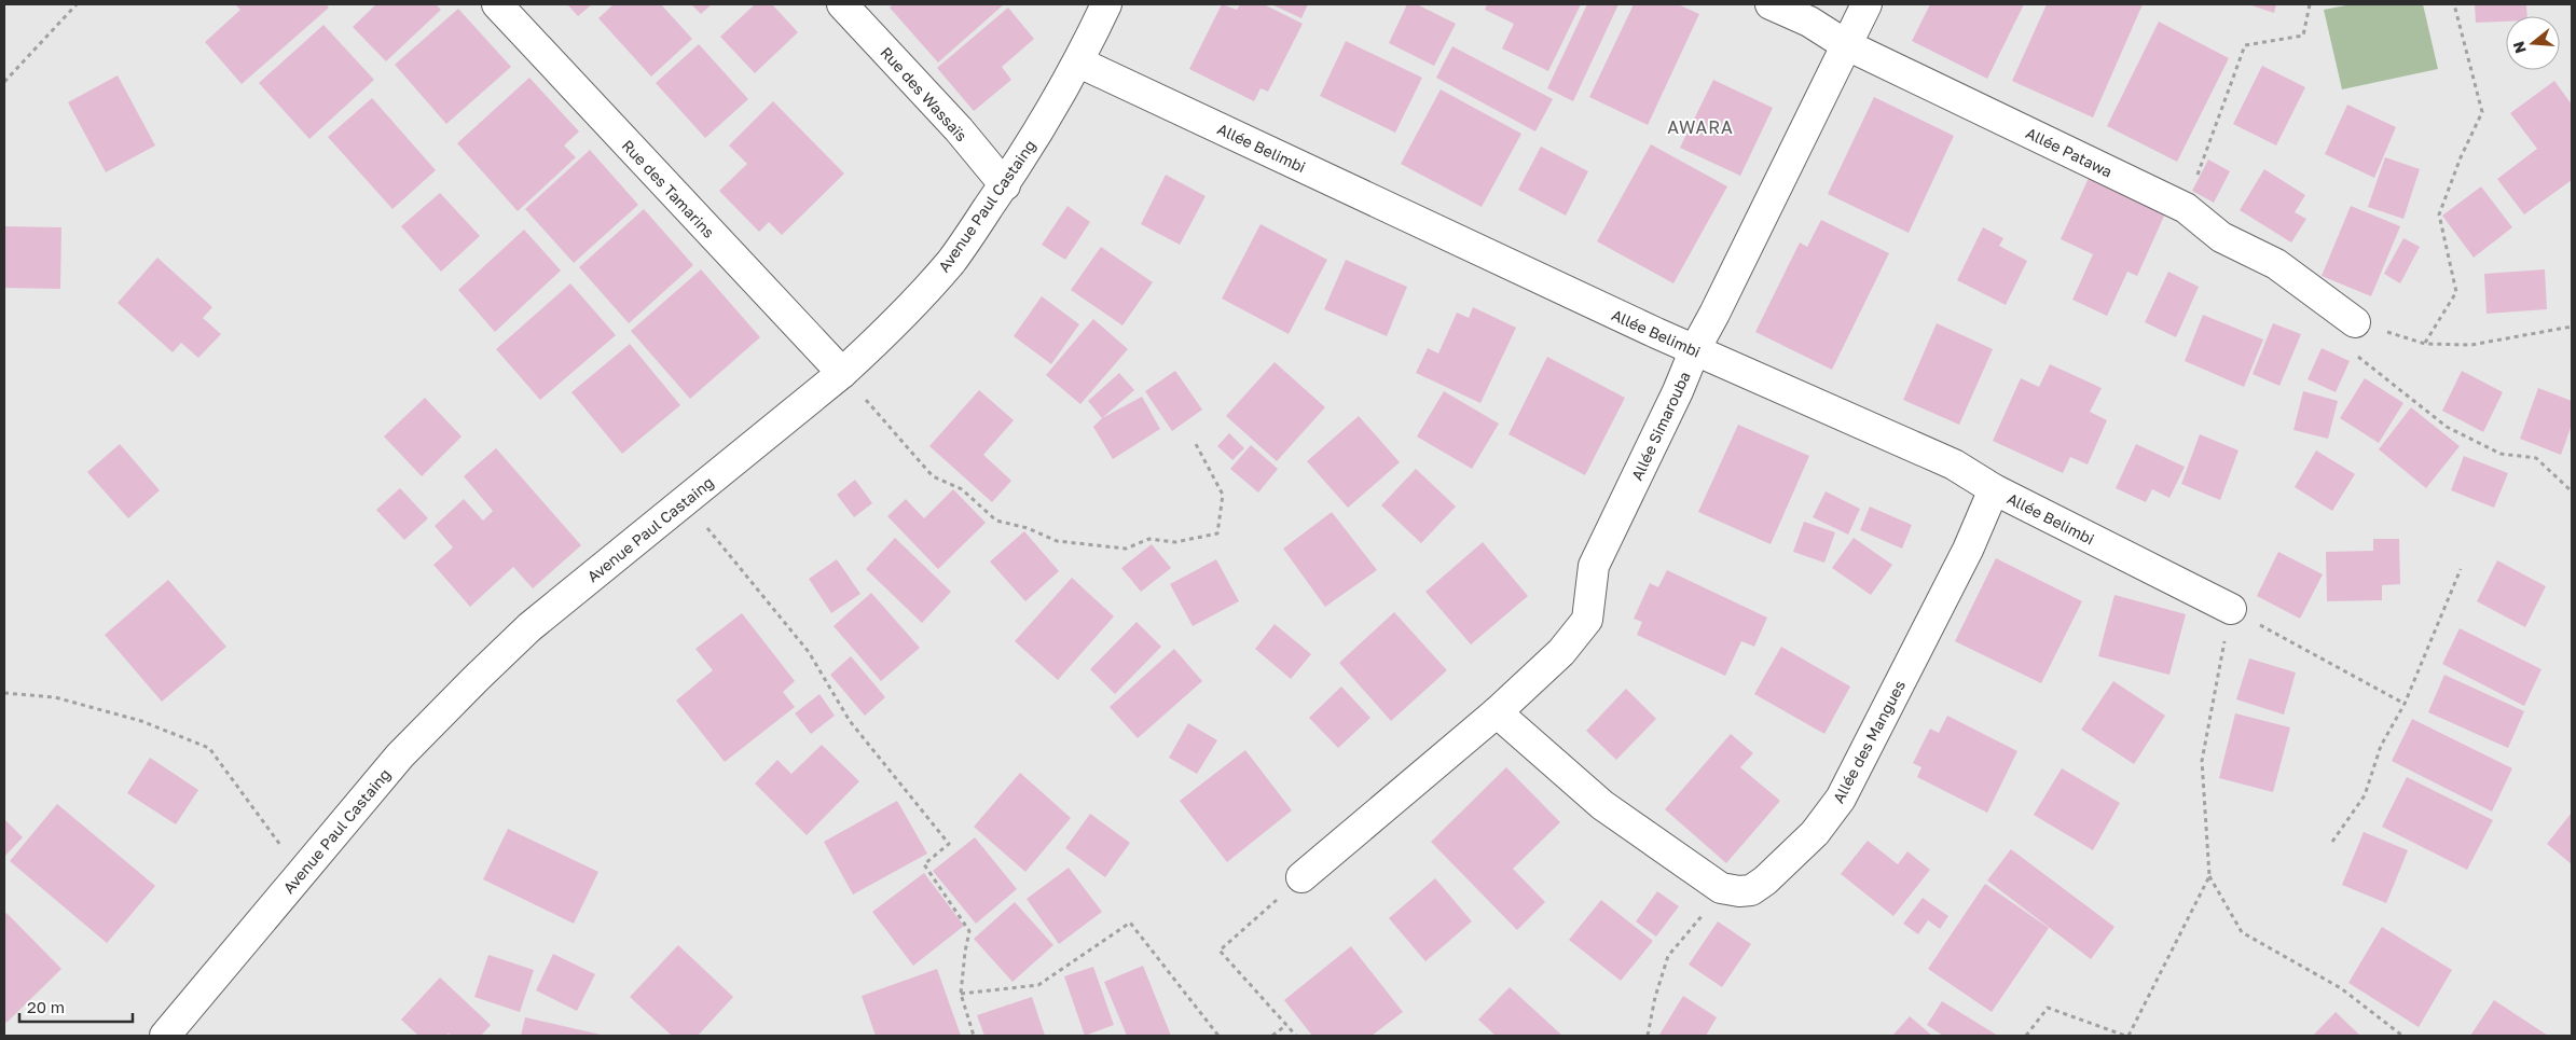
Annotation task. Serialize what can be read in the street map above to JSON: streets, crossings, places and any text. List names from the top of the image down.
{
  "streets": {
    "street": [
      "Rue des Wassaïs",
      "Allée Belimbi",
      "Allée Patawa",
      "Rue des Tamarins",
      "Avenue Paul Castaing",
      "Allée Simarouba",
      "Allée des Mangues"
    ]
  },
  "crossings": [
    ["Rue des Wassaïs", "Avenue Paul Castaing"],
    ["Allée Belimbi", "Avenue Paul Castaing"],
    ["Allée Belimbi", "Allée Simarouba"],
    ["Allée Belimbi", "Allée des Mangues"],
    ["Allée Patawa", "Allée Simarouba"],
    ["Rue des Tamarins", "Avenue Paul Castaing"],
    ["Allée Simarouba", "Allée des Mangues"]
  ],
  "districts": ["AWARA"],
  "scale_bar": "20 m",
  "north": "left"
}
